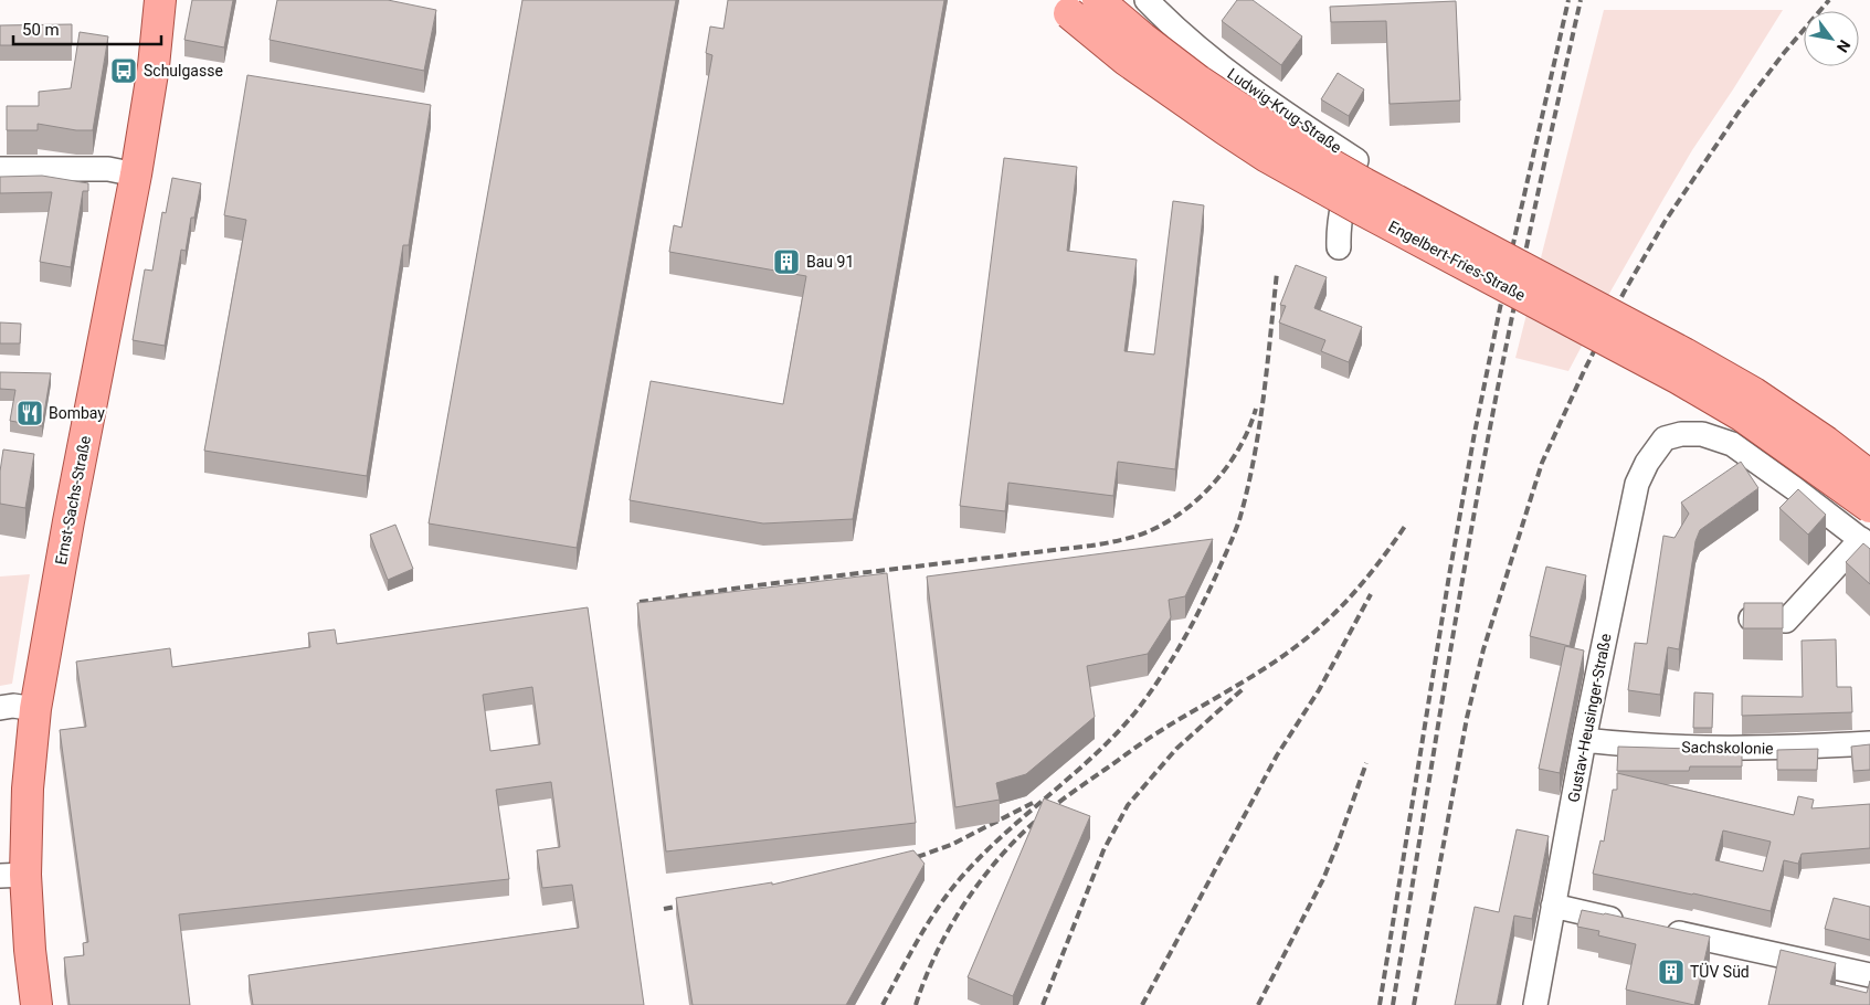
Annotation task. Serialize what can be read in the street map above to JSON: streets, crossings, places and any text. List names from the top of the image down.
{
  "streets": {
    "main road": ["Engelbert-Fries-Straße", "Ernst-Sachs-Straße"],
    "street": ["Ludwig-Krug-Straße", "Gustav-Heusinger-Straße", "Sachskolonie"]
  },
  "crossings": [
    ["Gustav-Heusinger-Straße", "Sachskolonie"]
  ],
  "places": {
    "bus stop": ["Schulgasse"],
    "building": ["Bau 91", "TÜV Süd"],
    "restaurant": ["Bombay"]
  },
  "scale_bar": "50 m",
  "north": "bottom right"
}
